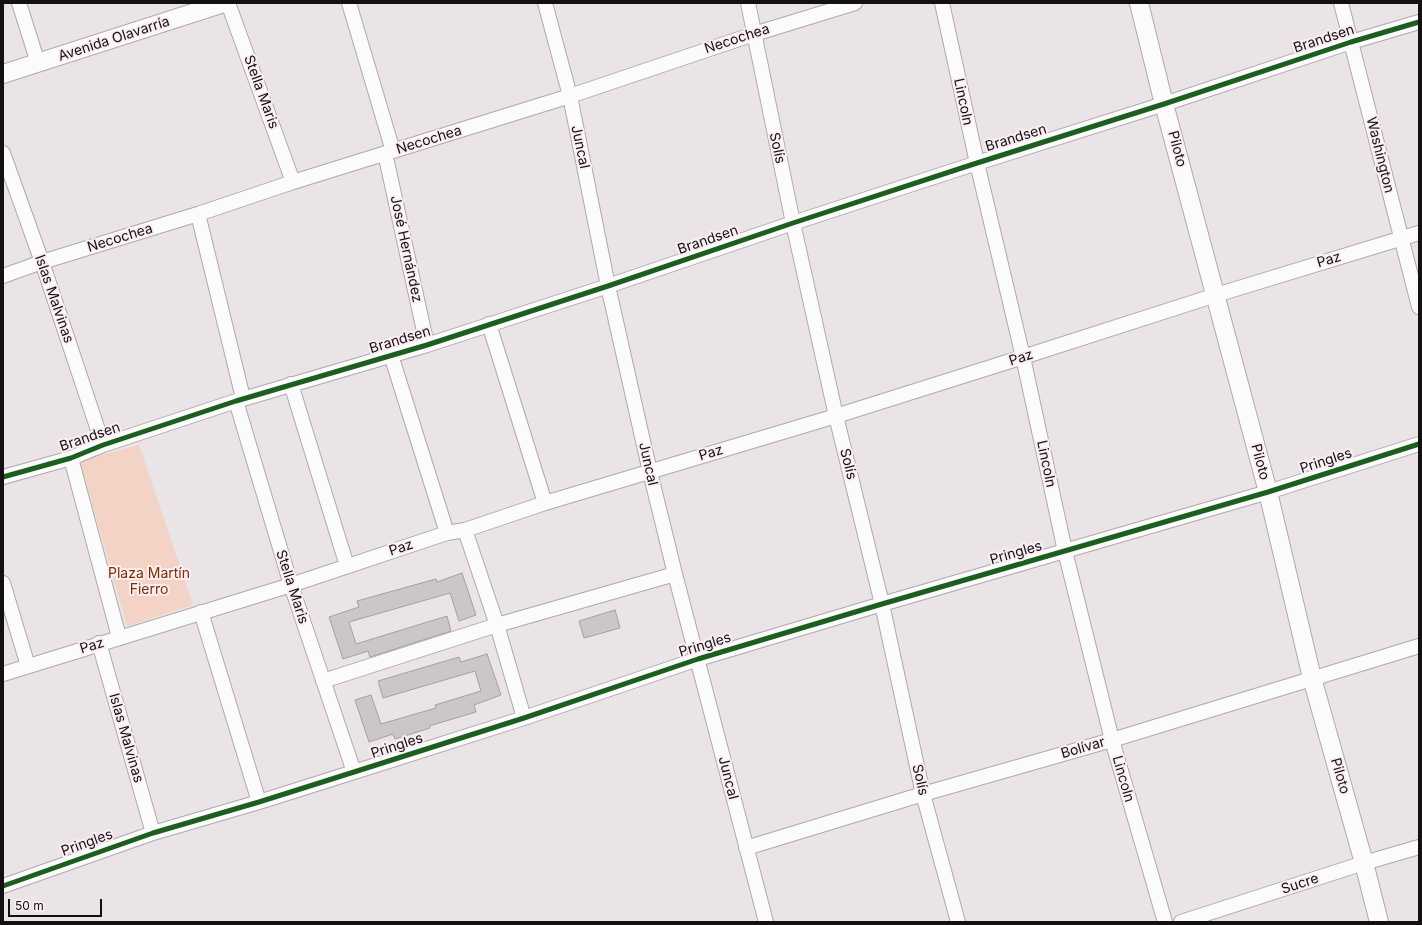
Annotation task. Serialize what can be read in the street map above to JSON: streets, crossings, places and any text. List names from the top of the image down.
{
  "streets": {
    "main road": ["Avenida Olavarría", "Piloto"],
    "street": [
      "Necochea",
      "Brandsen",
      "Stella Maris",
      "Lincoln",
      "Juncal",
      "Solís",
      "Washington",
      "José Hernández",
      "Paz",
      "Islas Malvinas",
      "Pringles",
      "Bolívar",
      "Sucre"
    ]
  },
  "crossings": [
    ["Necochea", "Stella Maris"],
    ["Necochea", "Juncal"],
    ["Necochea", "Solís"],
    ["Necochea", "José Hernández"],
    ["Necochea", "Islas Malvinas"],
    ["Brandsen", "Stella Maris"],
    ["Brandsen", "Lincoln"],
    ["Brandsen", "Juncal"],
    ["Brandsen", "Solís"],
    ["Brandsen", "Piloto"],
    ["Brandsen", "Washington"],
    ["Brandsen", "José Hernández"],
    ["Brandsen", "Islas Malvinas"],
    ["Stella Maris", "Paz"],
    ["Stella Maris", "Pringles"],
    ["Lincoln", "Paz"],
    ["Lincoln", "Pringles"],
    ["Lincoln", "Bolívar"],
    ["Juncal", "Paz"],
    ["Juncal", "Pringles"],
    ["Juncal", "Bolívar"],
    ["Solís", "Paz"],
    ["Solís", "Pringles"],
    ["Solís", "Bolívar"],
    ["Piloto", "Paz"],
    ["Piloto", "Pringles"],
    ["Piloto", "Bolívar"],
    ["Piloto", "Sucre"],
    ["Washington", "Paz"],
    ["Paz", "Islas Malvinas"],
    ["Islas Malvinas", "Pringles"]
  ],
  "parks": ["Plaza Martín Fierro"],
  "scale_bar": "50 m"
}
